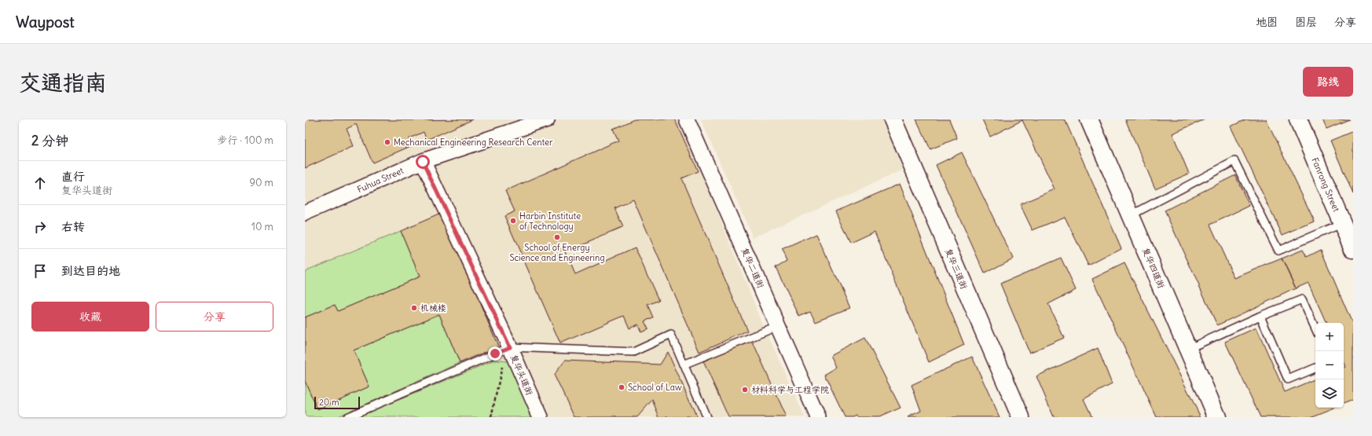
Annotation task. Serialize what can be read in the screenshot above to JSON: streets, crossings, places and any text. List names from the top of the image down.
{
  "streets": {
    "street": [
      "Fuhua Street",
      "Fanrong Street",
      "复华二道街",
      "复华四道街",
      "复华三道街",
      "复华头道街"
    ]
  },
  "crossings": [
    ["Fuhua Street", "复华头道街"]
  ],
  "places": [
    "Mechanical Engineering Research Center",
    "Harbin Institute of Technology",
    "School of Energy Science and Engineering",
    "机械楼",
    "School of Law",
    "材料科学与工程学院"
  ],
  "scale_bar": "20 m",
  "page": {
    "header": "Waypost",
    "nav": ["地图", "图层", "分享"],
    "buttons": [
      "路线",
      ["收藏", "分享"]
    ],
    "title": "交通指南",
    "heading": ["2 分钟", "步行 · 100 m"],
    "list": [
      ["直行", "复华头道街", "90 m"],
      ["右转", "10 m"],
      "到达目的地"
    ],
    "map_buttons": ["+", "−"],
    "scale": "20 m"
  }
}
